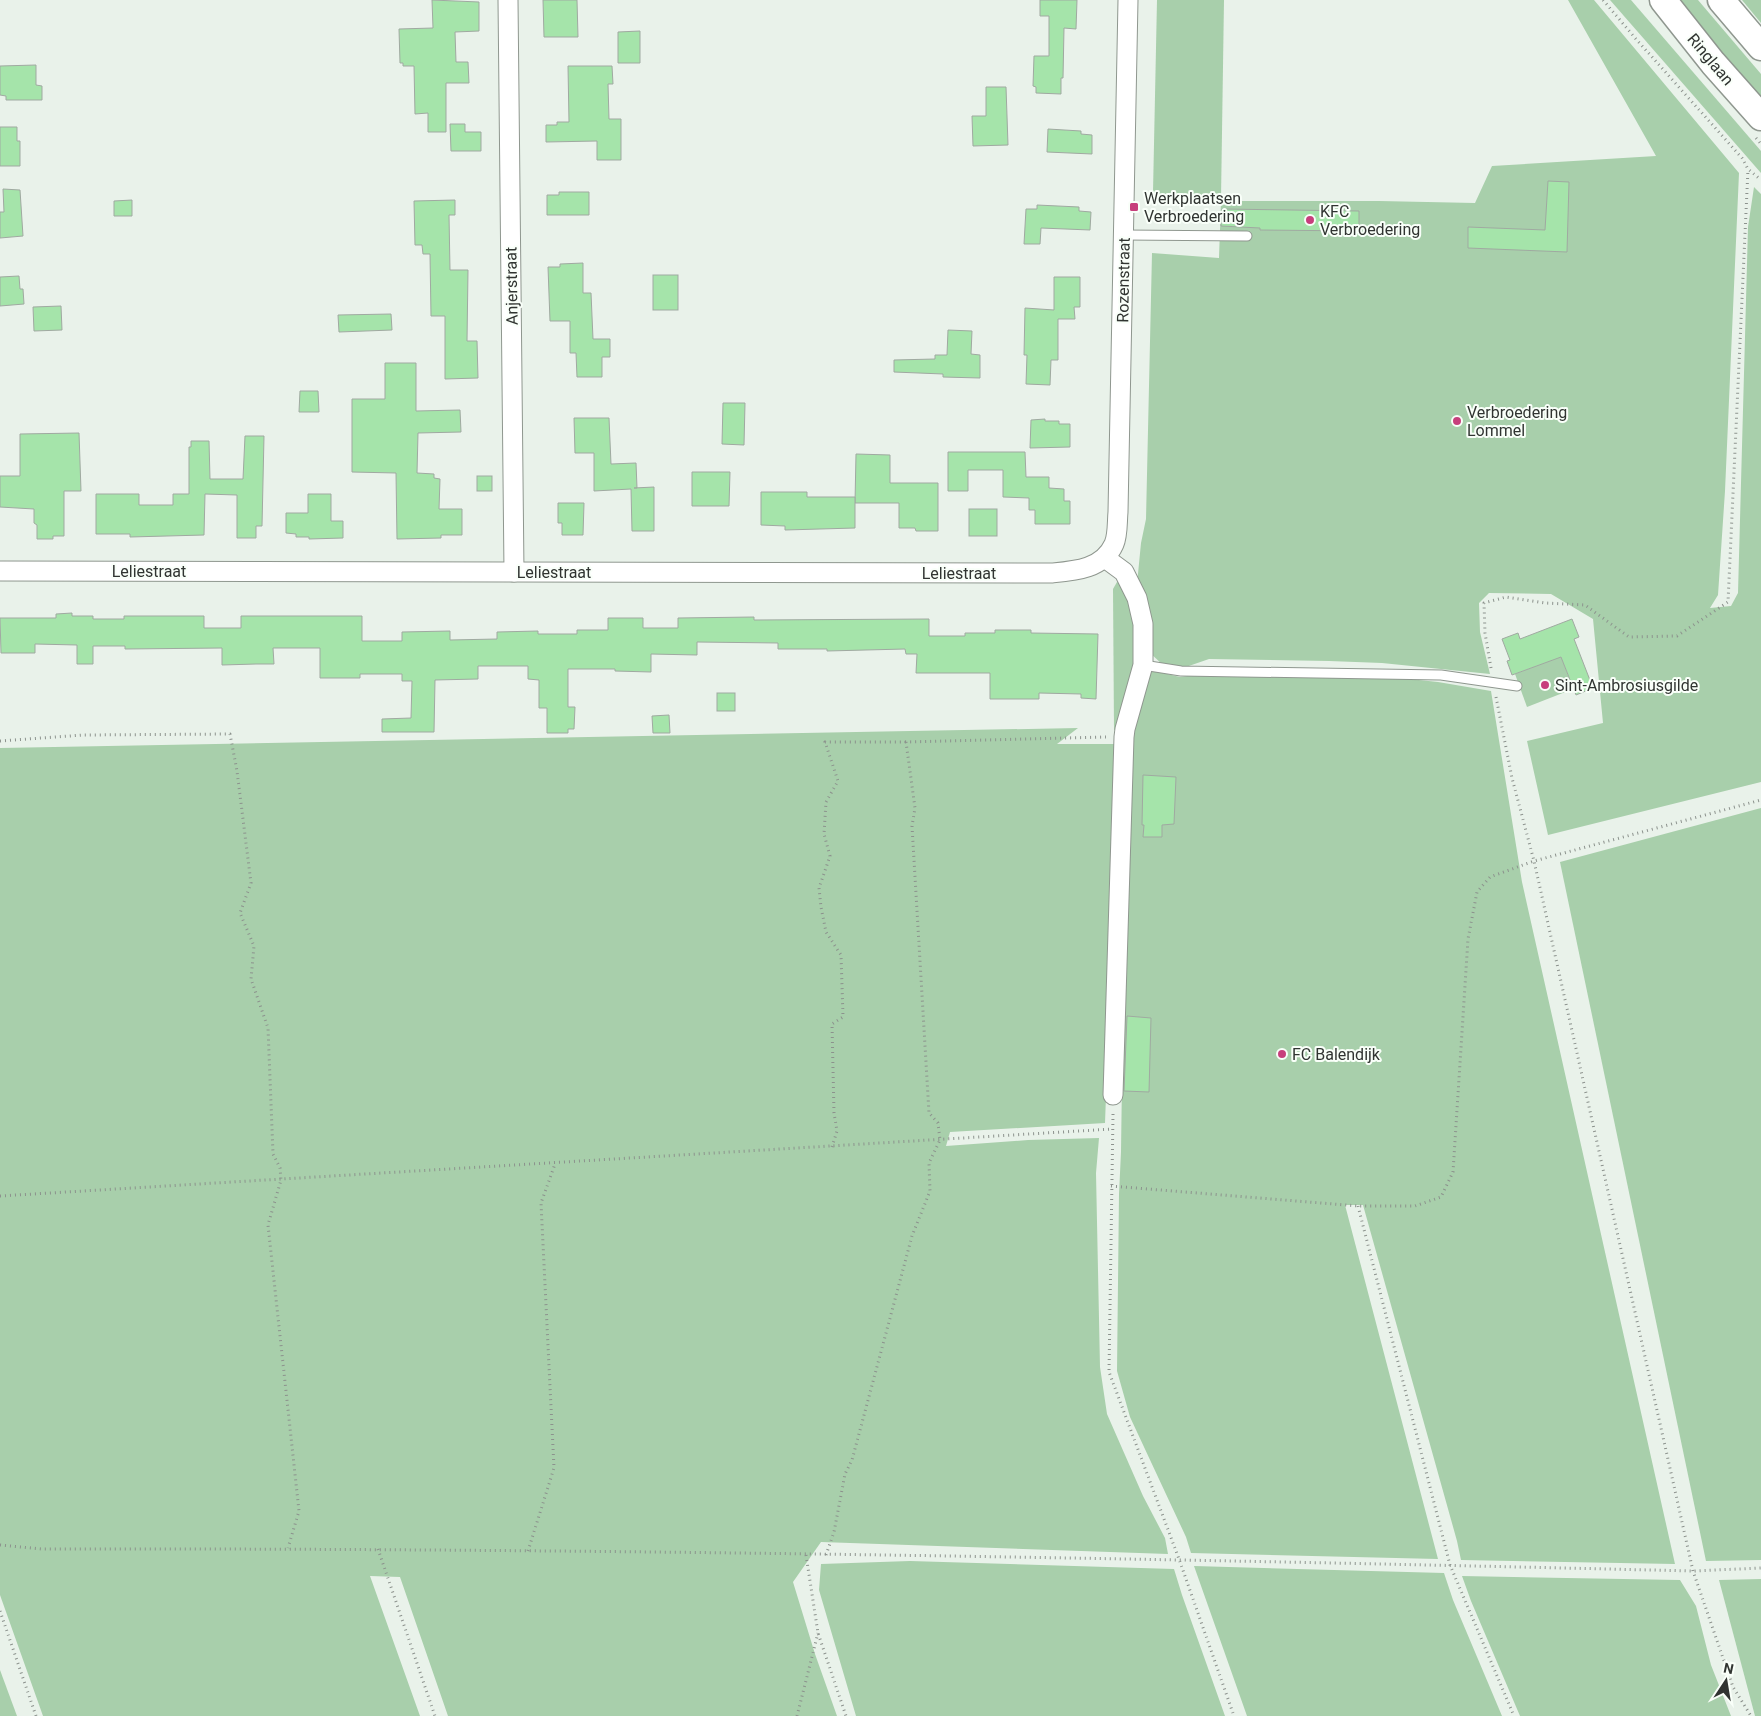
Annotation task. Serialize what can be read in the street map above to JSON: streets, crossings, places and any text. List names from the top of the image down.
{
  "streets": {
    "main road": ["Ringlaan"],
    "street": ["Rozenstraat", "Anjerstraat", "Leliestraat"]
  },
  "crossings": [
    ["Rozenstraat", "Leliestraat"],
    ["Anjerstraat", "Leliestraat"]
  ],
  "places": {
    "transit": ["Werkplaatsen Verbroedering"],
    "other": [
      "KFC Verbroedering",
      "Verbroedering Lommel",
      "Sint-Ambrosiusgilde",
      "FC Balendijk"
    ]
  },
  "north": "top"
}
